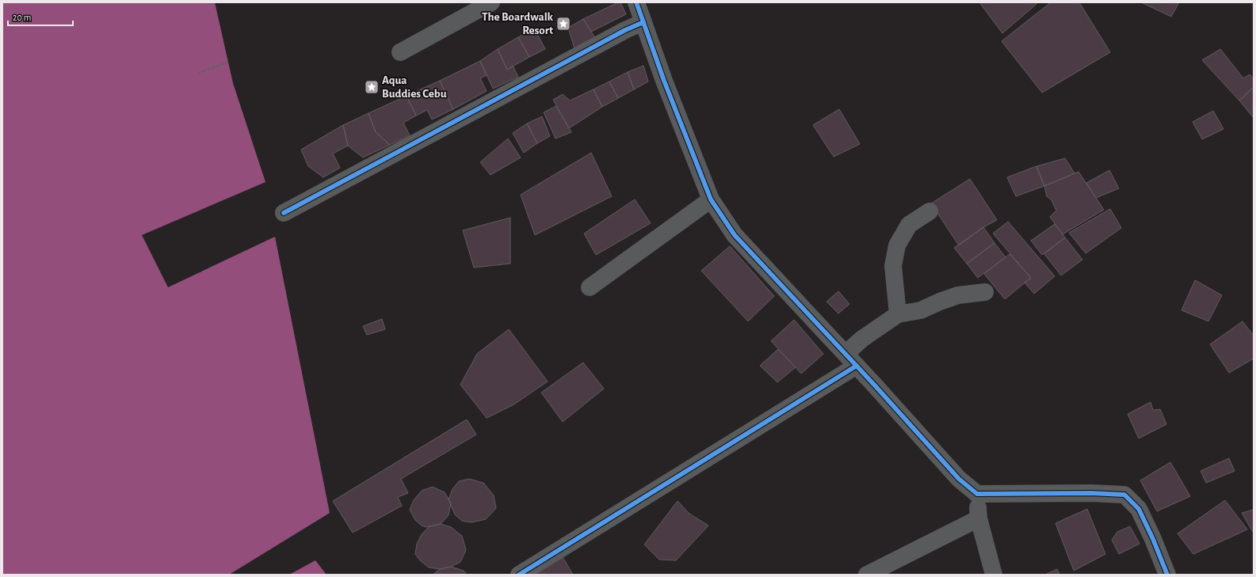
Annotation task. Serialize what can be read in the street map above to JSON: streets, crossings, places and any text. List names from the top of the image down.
{
  "places": {
    "place": ["The Boardwalk Resort", "Aqua Buddies Cebu"]
  },
  "scale_bar": "20 m"
}
